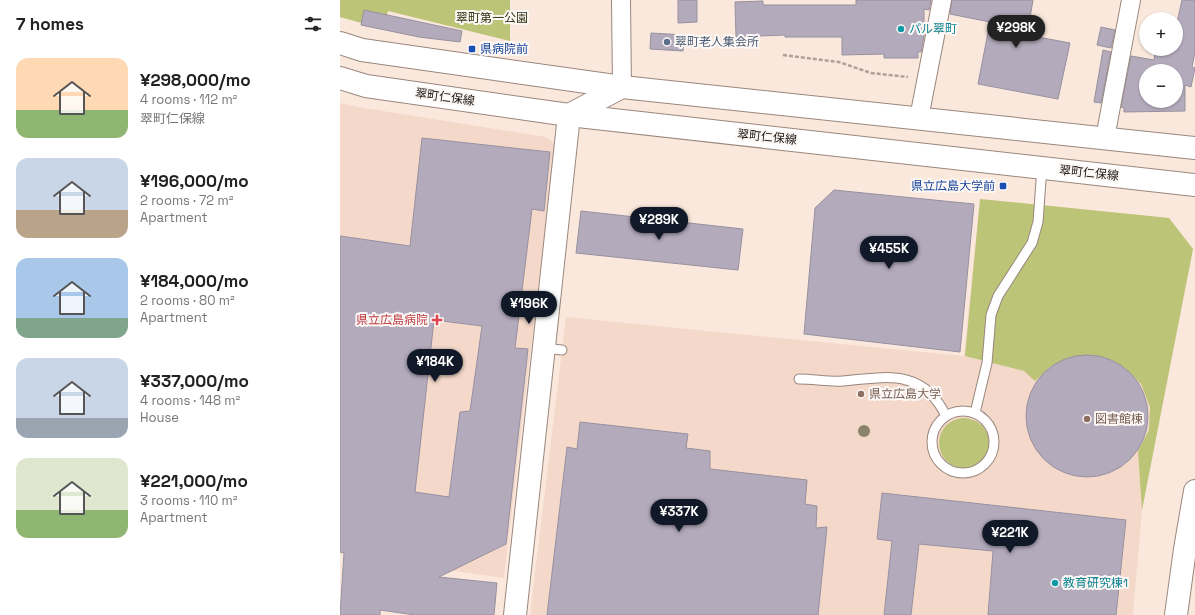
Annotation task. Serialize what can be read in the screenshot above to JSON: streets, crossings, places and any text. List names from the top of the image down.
{
  "streets": {
    "main road": ["翠町仁保線"]
  },
  "parks": ["翠町第一公園"],
  "places": {
    "other": [
      "パル翠町",
      "翠町老人集会所",
      "県立広島大学",
      "図書館棟",
      "教育研究棟1"
    ],
    "transit": ["県病院前", "県立広島大学前"],
    "health": ["県立広島病院"]
  },
  "page": {
    "heading": "7 homes",
    "map_buttons": ["+", "−"],
    "price": [
      "¥298K",
      "¥289K",
      "¥455K",
      "¥196K",
      "¥184K",
      "¥337K",
      "¥221K"
    ],
    "list": [
      {
        "name": "¥298,000/mo",
        "note": "4 rooms · 112 m² · 翠町仁保線"
      },
      {
        "name": "¥196,000/mo",
        "note": "2 rooms · 72 m² · Apartment"
      },
      {
        "name": "¥184,000/mo",
        "note": "2 rooms · 80 m² · Apartment"
      },
      {
        "name": "¥337,000/mo",
        "note": "4 rooms · 148 m² · House"
      },
      {
        "name": "¥221,000/mo",
        "note": "3 rooms · 110 m² · Apartment"
      }
    ]
  }
}
